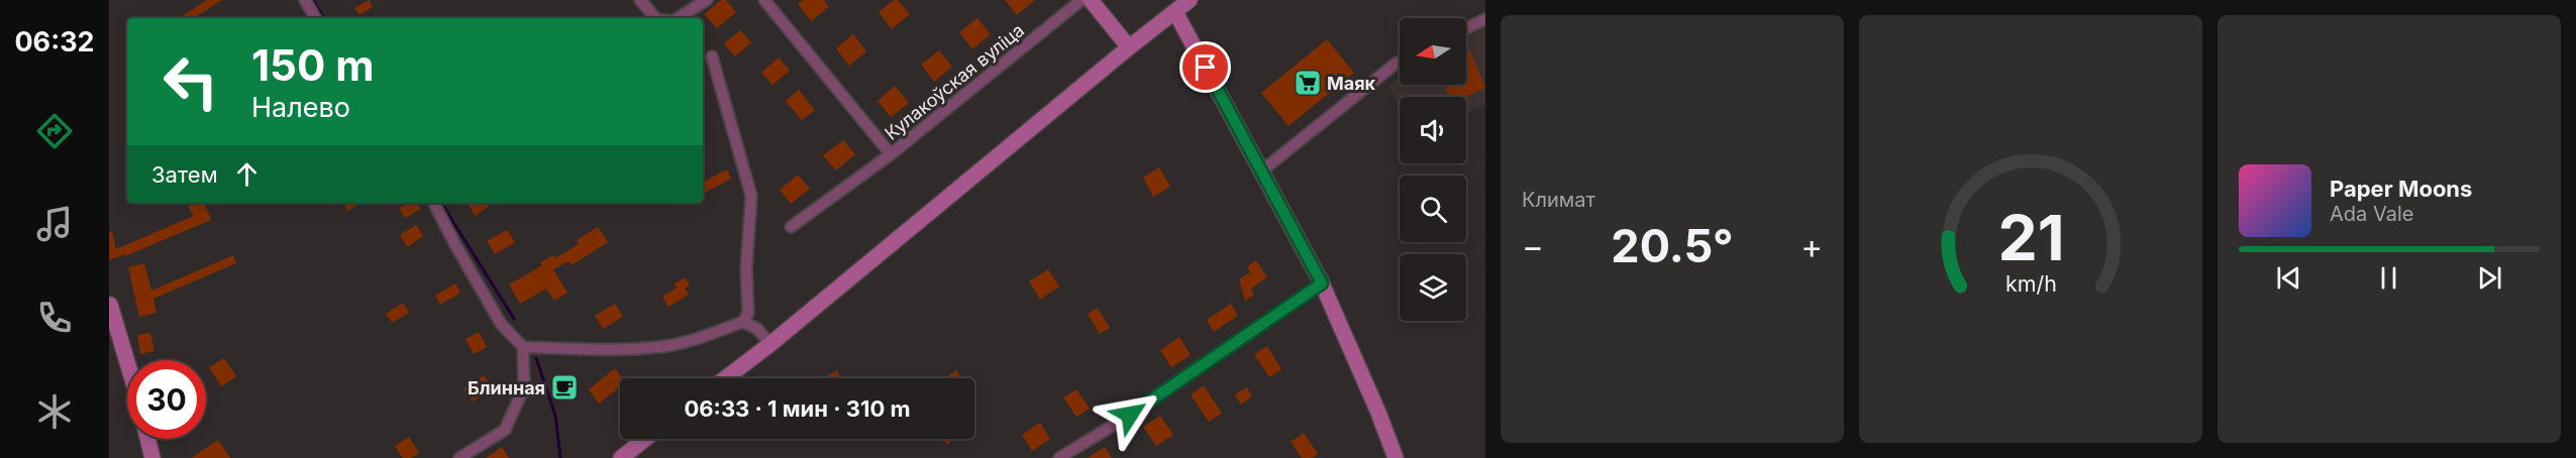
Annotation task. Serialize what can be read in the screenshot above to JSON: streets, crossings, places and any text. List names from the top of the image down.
{
  "streets": {
    "street": ["Кулакоўская вуліца"]
  },
  "places": {
    "supermarket": ["Маяк"],
    "cafe": ["Блинная"]
  },
  "north": "left",
  "page": {
    "tabs": "06:32",
    "tile": "Климат",
    "turn": ["150 m", "Налево"],
    "then": "Затем",
    "song": ["Paper Moons", "Ada Vale"],
    "heat": ["−", "20.5°", "+"],
    "limit": "30",
    "trip": "06:33 · 1 мин · 310 m",
    "gauge": ["21", "km/h"]
  }
}
